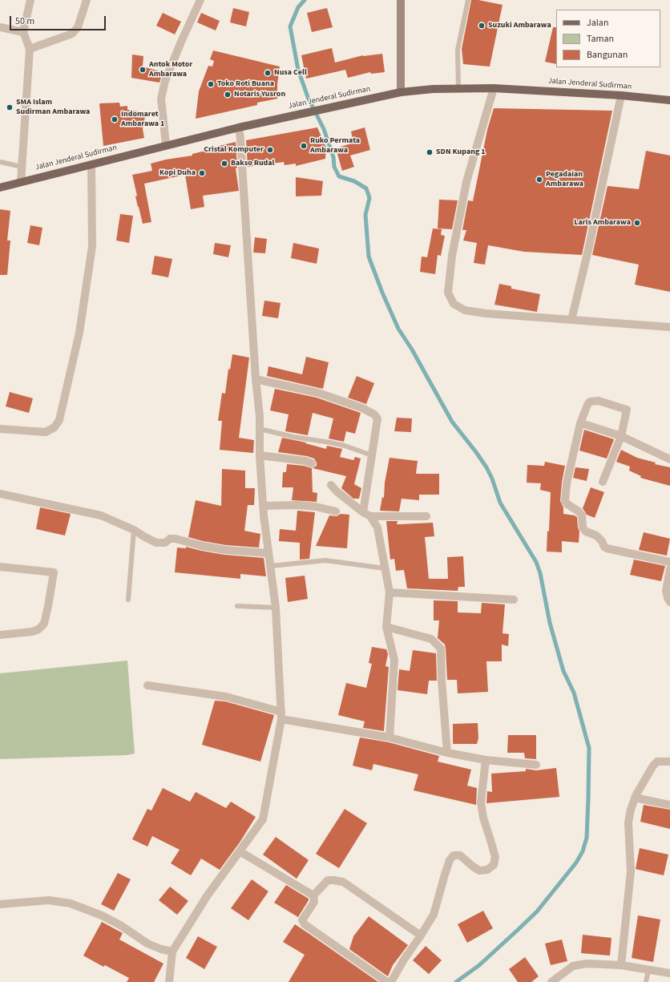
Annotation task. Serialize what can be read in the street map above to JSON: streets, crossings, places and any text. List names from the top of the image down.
{
  "streets": {
    "main road": ["Jalan Jenderal Sudirman"]
  },
  "places": [
    "Suzuki Ambarawa",
    "Antok Motor Ambarawa",
    "Nusa Cell",
    "Toko Roti Buana",
    "Notaris Yusron",
    "SMA Islam Sudirman Ambarawa",
    "Indomaret Ambarawa 1",
    "Ruko Permata Ambarawa",
    "Cristal Komputer",
    "SDN Kupang 1",
    "Bakso Rudal",
    "Kopi Duha",
    "Pegadaian Ambarawa",
    "Laris Ambarawa"
  ],
  "legend": ["Jalan", "Taman", "Bangunan"],
  "scale_bar": "50 m"
}
